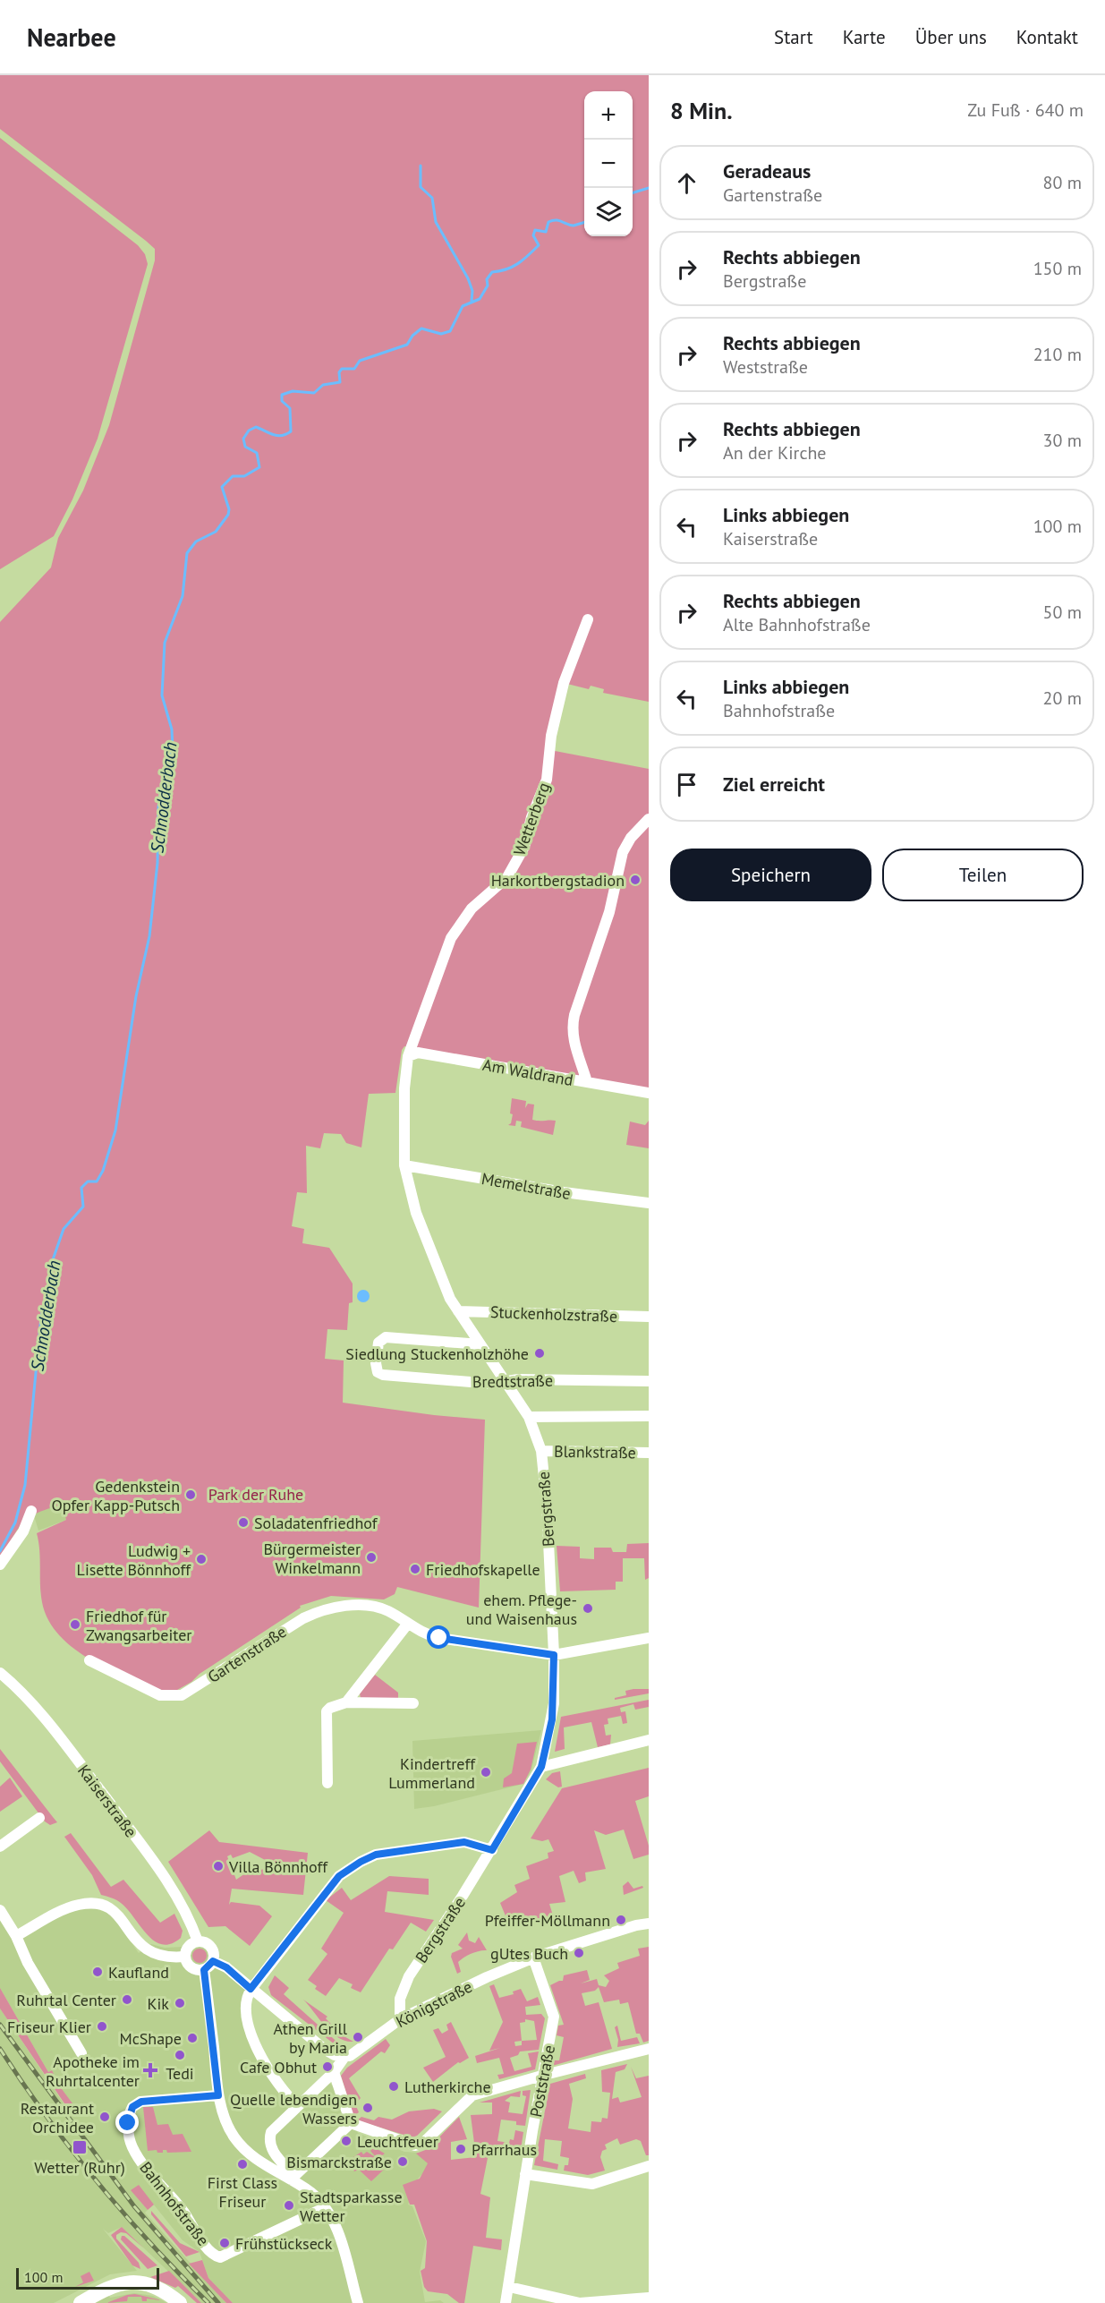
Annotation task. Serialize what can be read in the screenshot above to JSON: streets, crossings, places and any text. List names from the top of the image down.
{
  "streets": {
    "street": [
      "Wetterberg",
      "Am Waldrand",
      "Memelstraße",
      "Stuckenholzstraße",
      "Bredtstraße",
      "Blankstraße",
      "Bergstraße",
      "Gartenstraße",
      "Kaiserstraße",
      "Königstraße",
      "Poststraße",
      "Bahnhofstraße"
    ]
  },
  "crossings": [
    ["Wetterberg", "Am Waldrand"],
    ["Wetterberg", "Bergstraße"],
    ["Am Waldrand", "Bergstraße"],
    ["Memelstraße", "Bergstraße"],
    ["Stuckenholzstraße", "Bergstraße"],
    ["Bredtstraße", "Bergstraße"],
    ["Blankstraße", "Bergstraße"],
    ["Bergstraße", "Gartenstraße"],
    ["Bergstraße", "Königstraße"],
    ["Königstraße", "Poststraße"]
  ],
  "water": ["Schnodderbach"],
  "parks": ["Park der Ruhe"],
  "places": {
    "other": [
      "Harkortbergstadion",
      "Siedlung Stuckenholzhöhe",
      "Gedenkstein Opfer Kapp-Putsch",
      "Soladatenfriedhof",
      "Bürgermeister Winkelmann",
      "Ludwig + Lisette Bönnhoff",
      "Friedhofskapelle",
      "ehem. Pflege- und Waisenhaus",
      "Friedhof für Zwangsarbeiter",
      "Kindertreff Lummerland",
      "Villa Bönnhoff",
      "Pfeiffer-Möllmann",
      "gUtes Buch",
      "Kaufland",
      "Ruhrtal Center",
      "Kik",
      "Friseur Klier",
      "Athen Grill by Maria",
      "McShape",
      "Tedi",
      "Cafe Obhut",
      "Lutherkirche",
      "Quelle lebendigen Wassers",
      "Restaurant Orchidee",
      "Leuchtfeuer",
      "Pfarrhaus",
      "Bismarckstraße",
      "First Class Friseur",
      "Stadtsparkasse Wetter",
      "Frühstückseck"
    ],
    "health": ["Apotheke im Ruhrtalcenter"],
    "transit": ["Wetter (Ruhr)"]
  },
  "scale_bar": "100 m",
  "page": {
    "header": "Nearbee",
    "nav": [
      "Start",
      "Karte",
      "Über uns",
      "Kontakt"
    ],
    "heading": ["8 Min.", "Zu Fuß · 640 m"],
    "map_buttons": ["+", "−"],
    "list": [
      ["Geradeaus", "Gartenstraße", "80 m"],
      ["Rechts abbiegen", "Bergstraße", "150 m"],
      ["Rechts abbiegen", "Weststraße", "210 m"],
      ["Rechts abbiegen", "An der Kirche", "30 m"],
      ["Links abbiegen", "Kaiserstraße", "100 m"],
      ["Rechts abbiegen", "Alte Bahnhofstraße", "50 m"],
      ["Links abbiegen", "Bahnhofstraße", "20 m"],
      "Ziel erreicht"
    ],
    "buttons": ["Speichern", "Teilen"],
    "scale": "100 m"
  }
}
